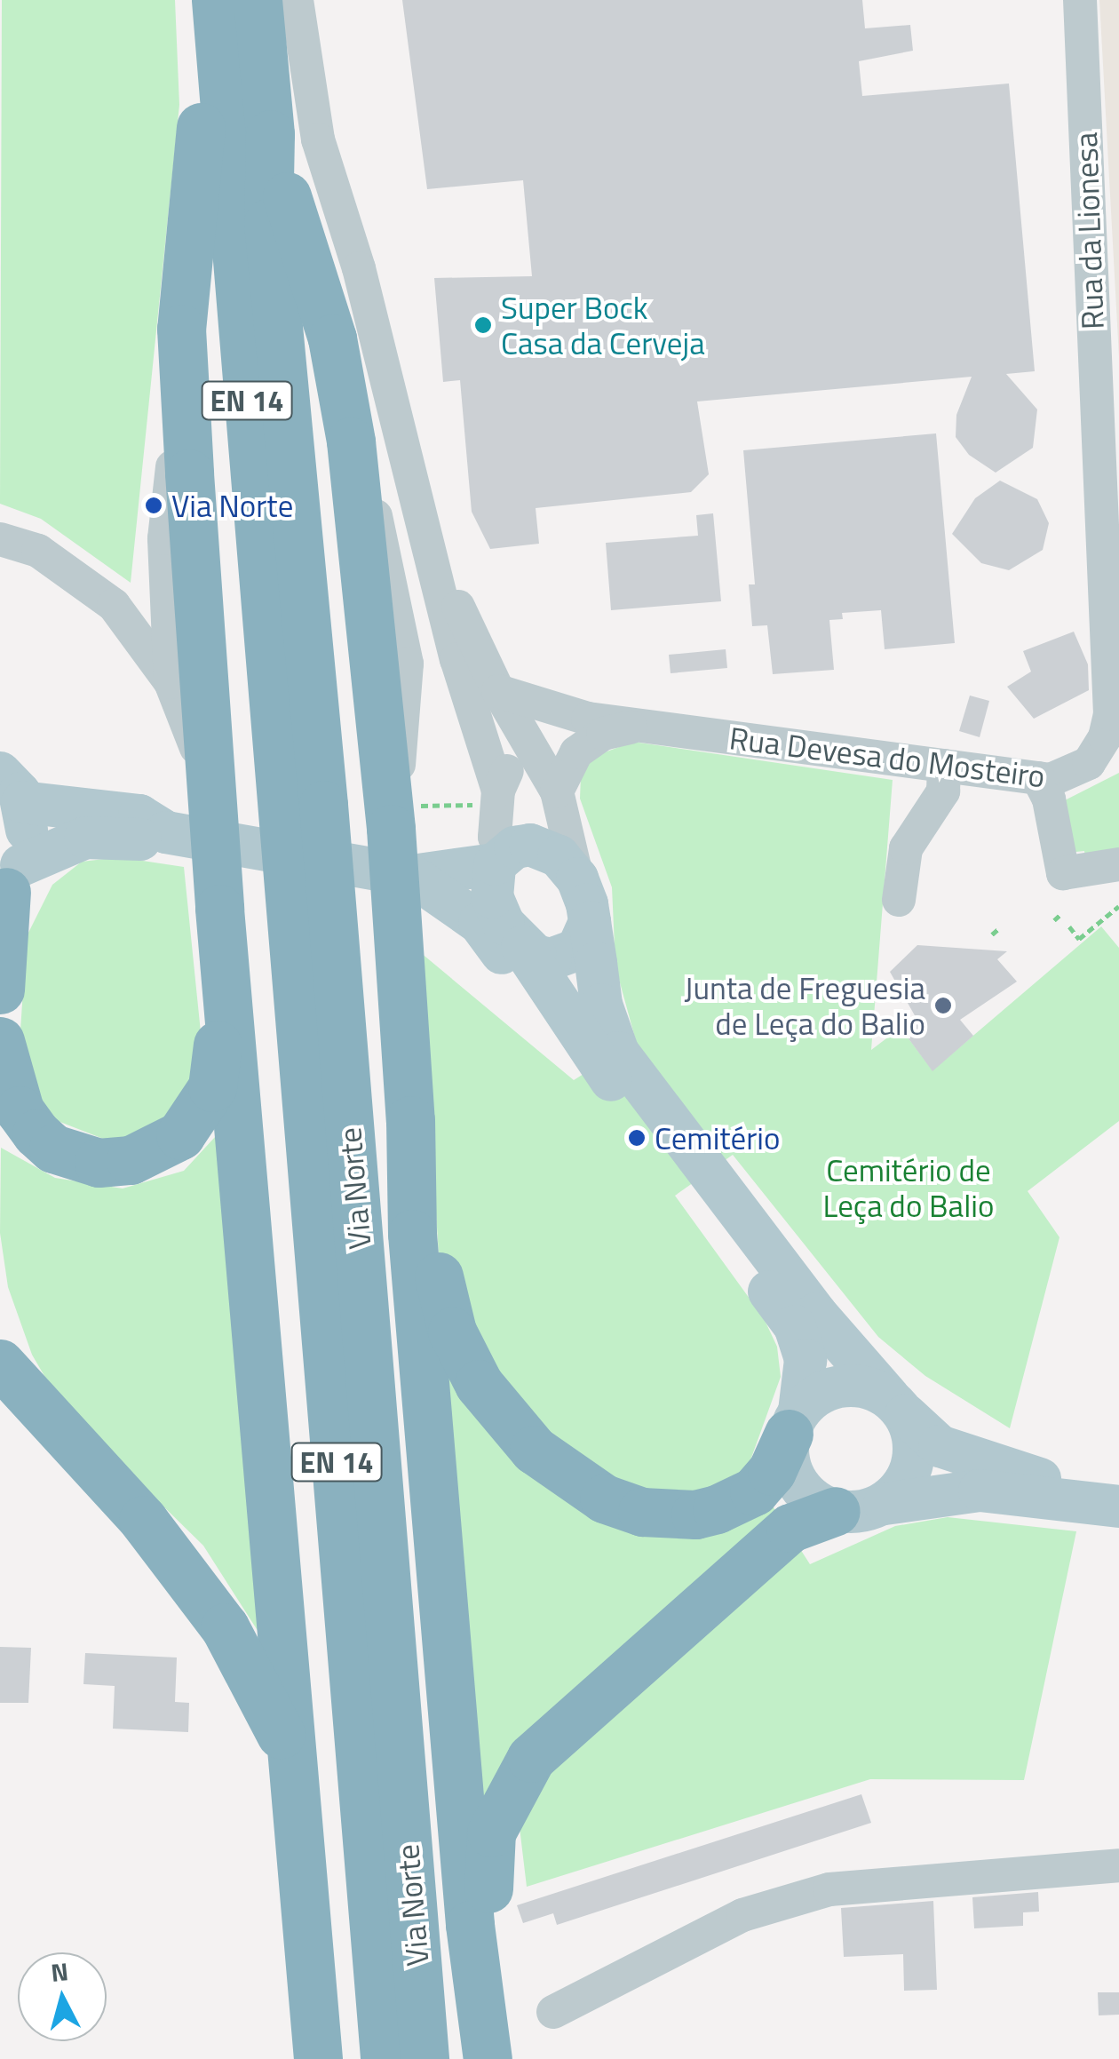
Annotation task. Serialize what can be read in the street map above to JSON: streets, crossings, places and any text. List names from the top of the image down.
{
  "streets": {
    "highway": ["EN 14", "Via Norte"],
    "street": ["Rua da Lionesa", "Rua Devesa do Mosteiro"]
  },
  "crossings": [
    ["Rua da Lionesa", "Rua Devesa do Mosteiro"]
  ],
  "parks": ["Cemitério de Leça do Balio"],
  "places": [
    "Super Bock Casa da Cerveja",
    "Via Norte",
    "Junta de Freguesia de Leça do Balio",
    "Cemitério"
  ],
  "north": "top"
}
